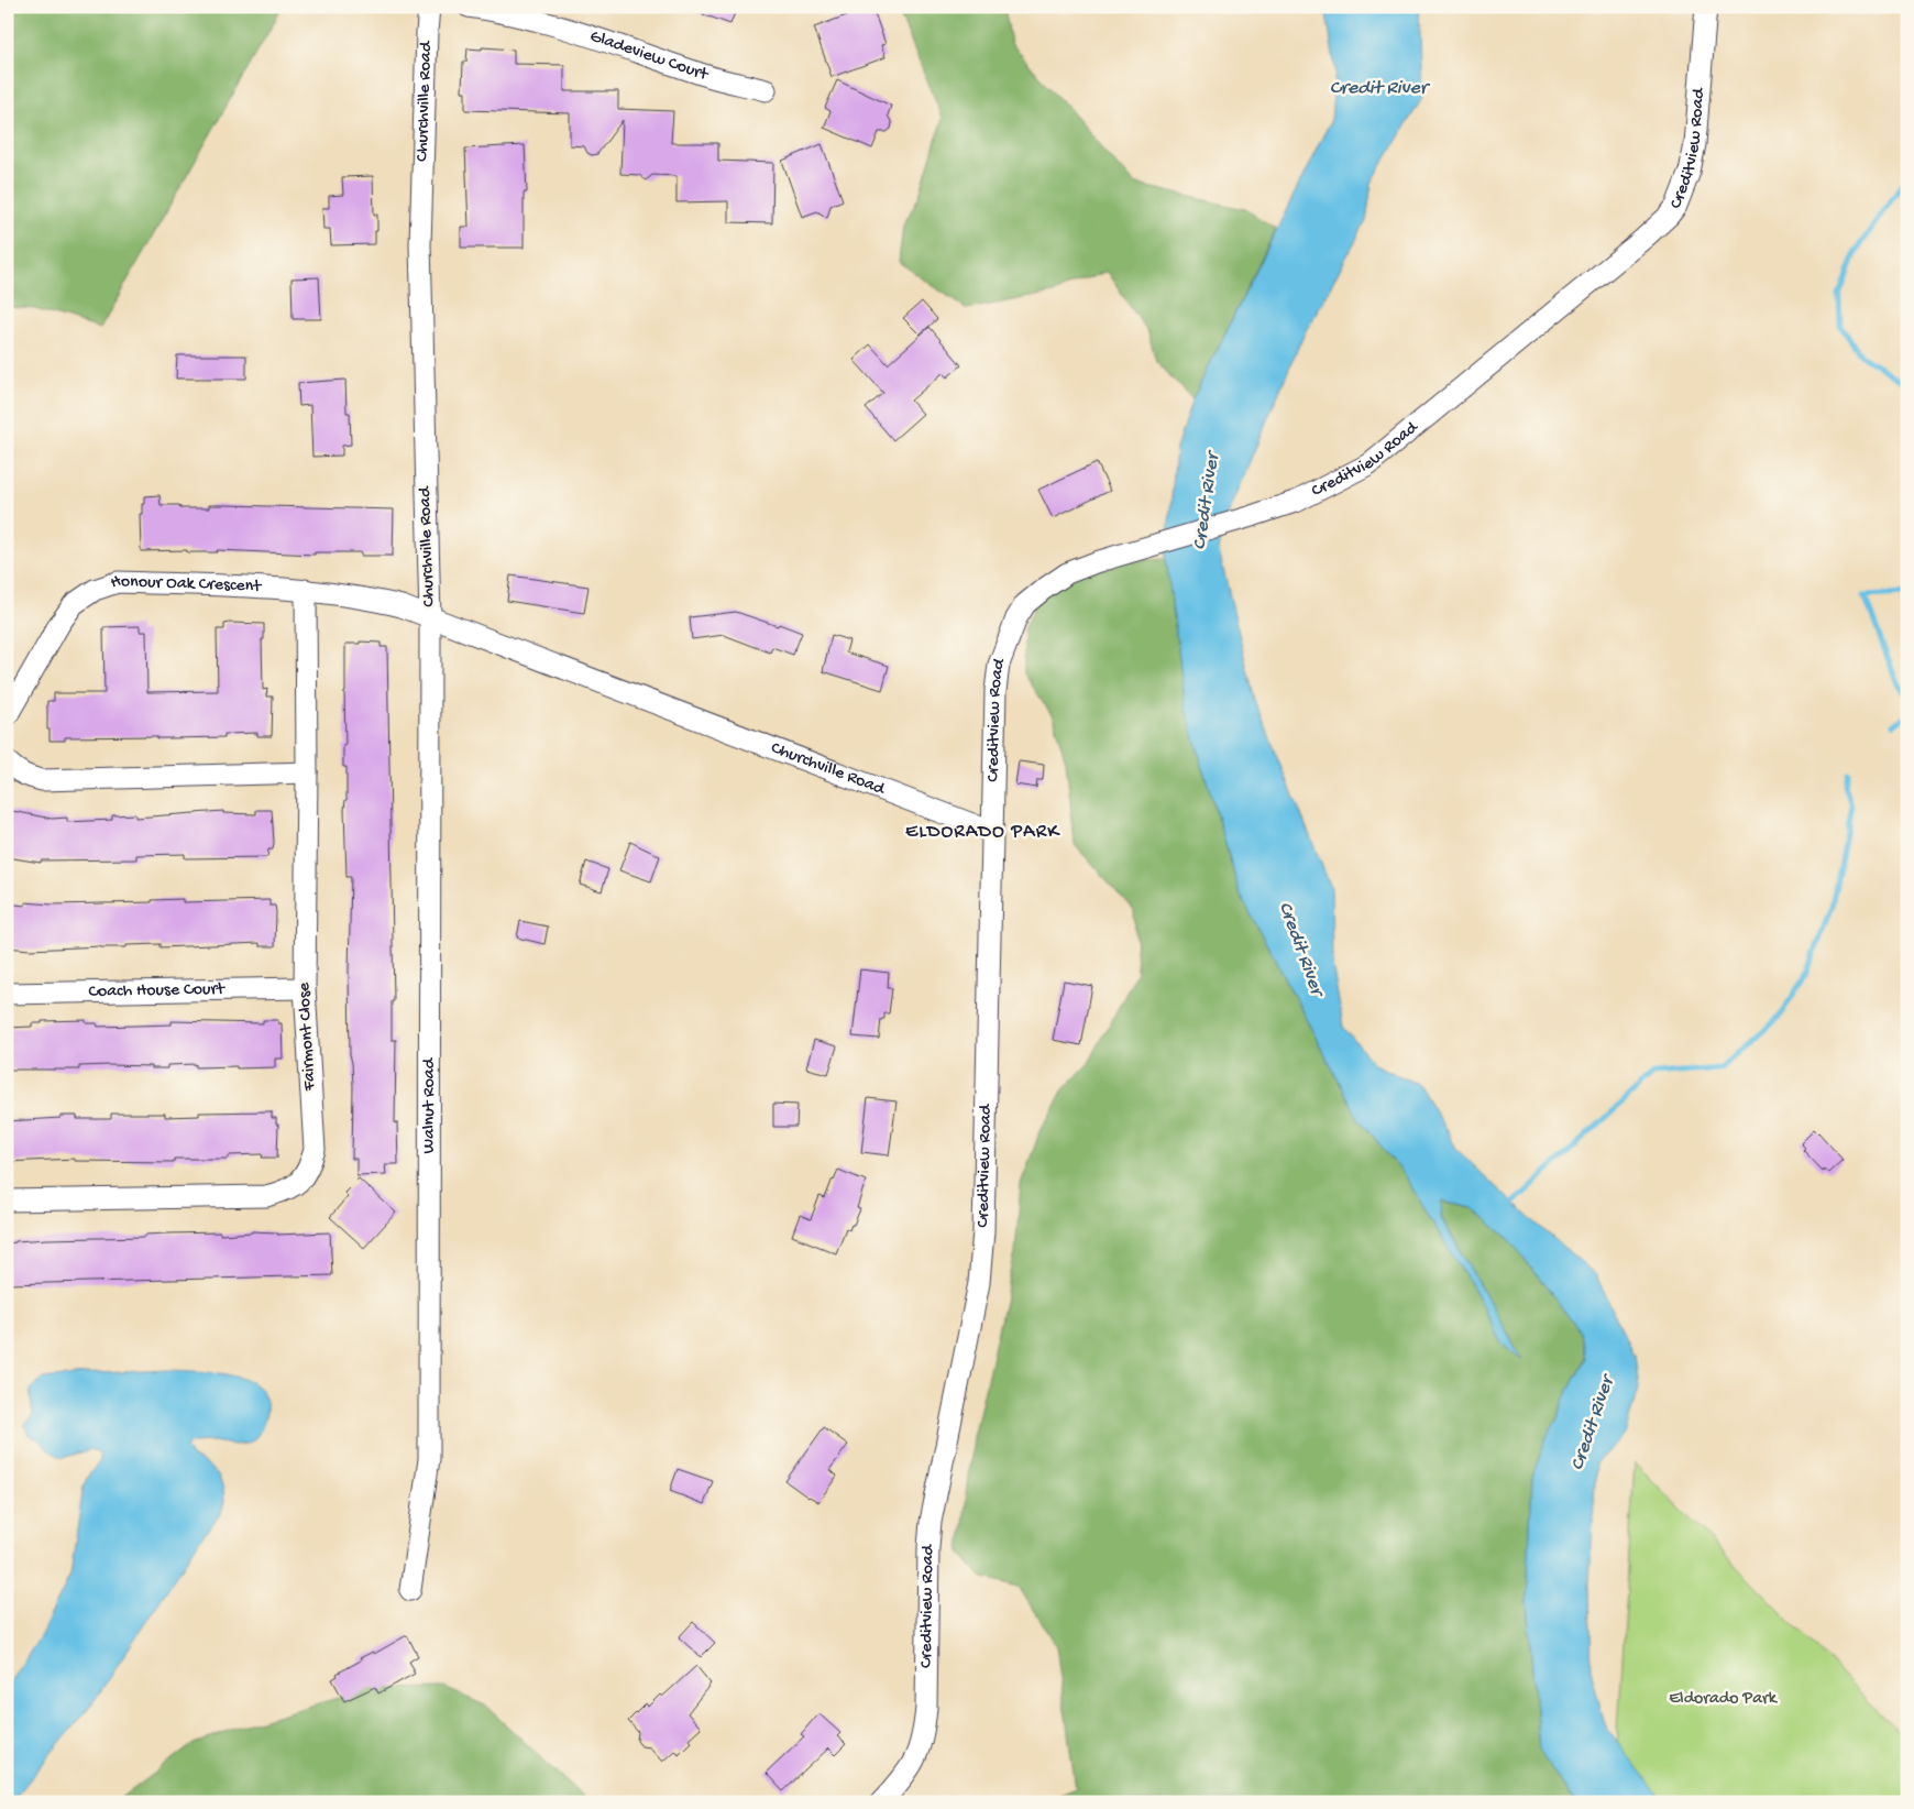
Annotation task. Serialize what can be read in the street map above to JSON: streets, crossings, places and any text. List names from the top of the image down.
{
  "streets": {
    "street": [
      "Gladeview Court",
      "Churchville Road",
      "Creditview Road",
      "Honour Oak Crescent",
      "Coach House Court",
      "Fairmont Close",
      "Walnut Road"
    ]
  },
  "crossings": [
    ["Churchville Road", "Creditview Road"],
    ["Churchville Road", "Honour Oak Crescent"],
    ["Churchville Road", "Walnut Road"],
    ["Honour Oak Crescent", "Fairmont Close"],
    ["Honour Oak Crescent", "Walnut Road"],
    ["Coach House Court", "Fairmont Close"]
  ],
  "districts": ["ELDORADO PARK"],
  "water": ["Credit River"],
  "parks": ["Eldorado Park"]
}
